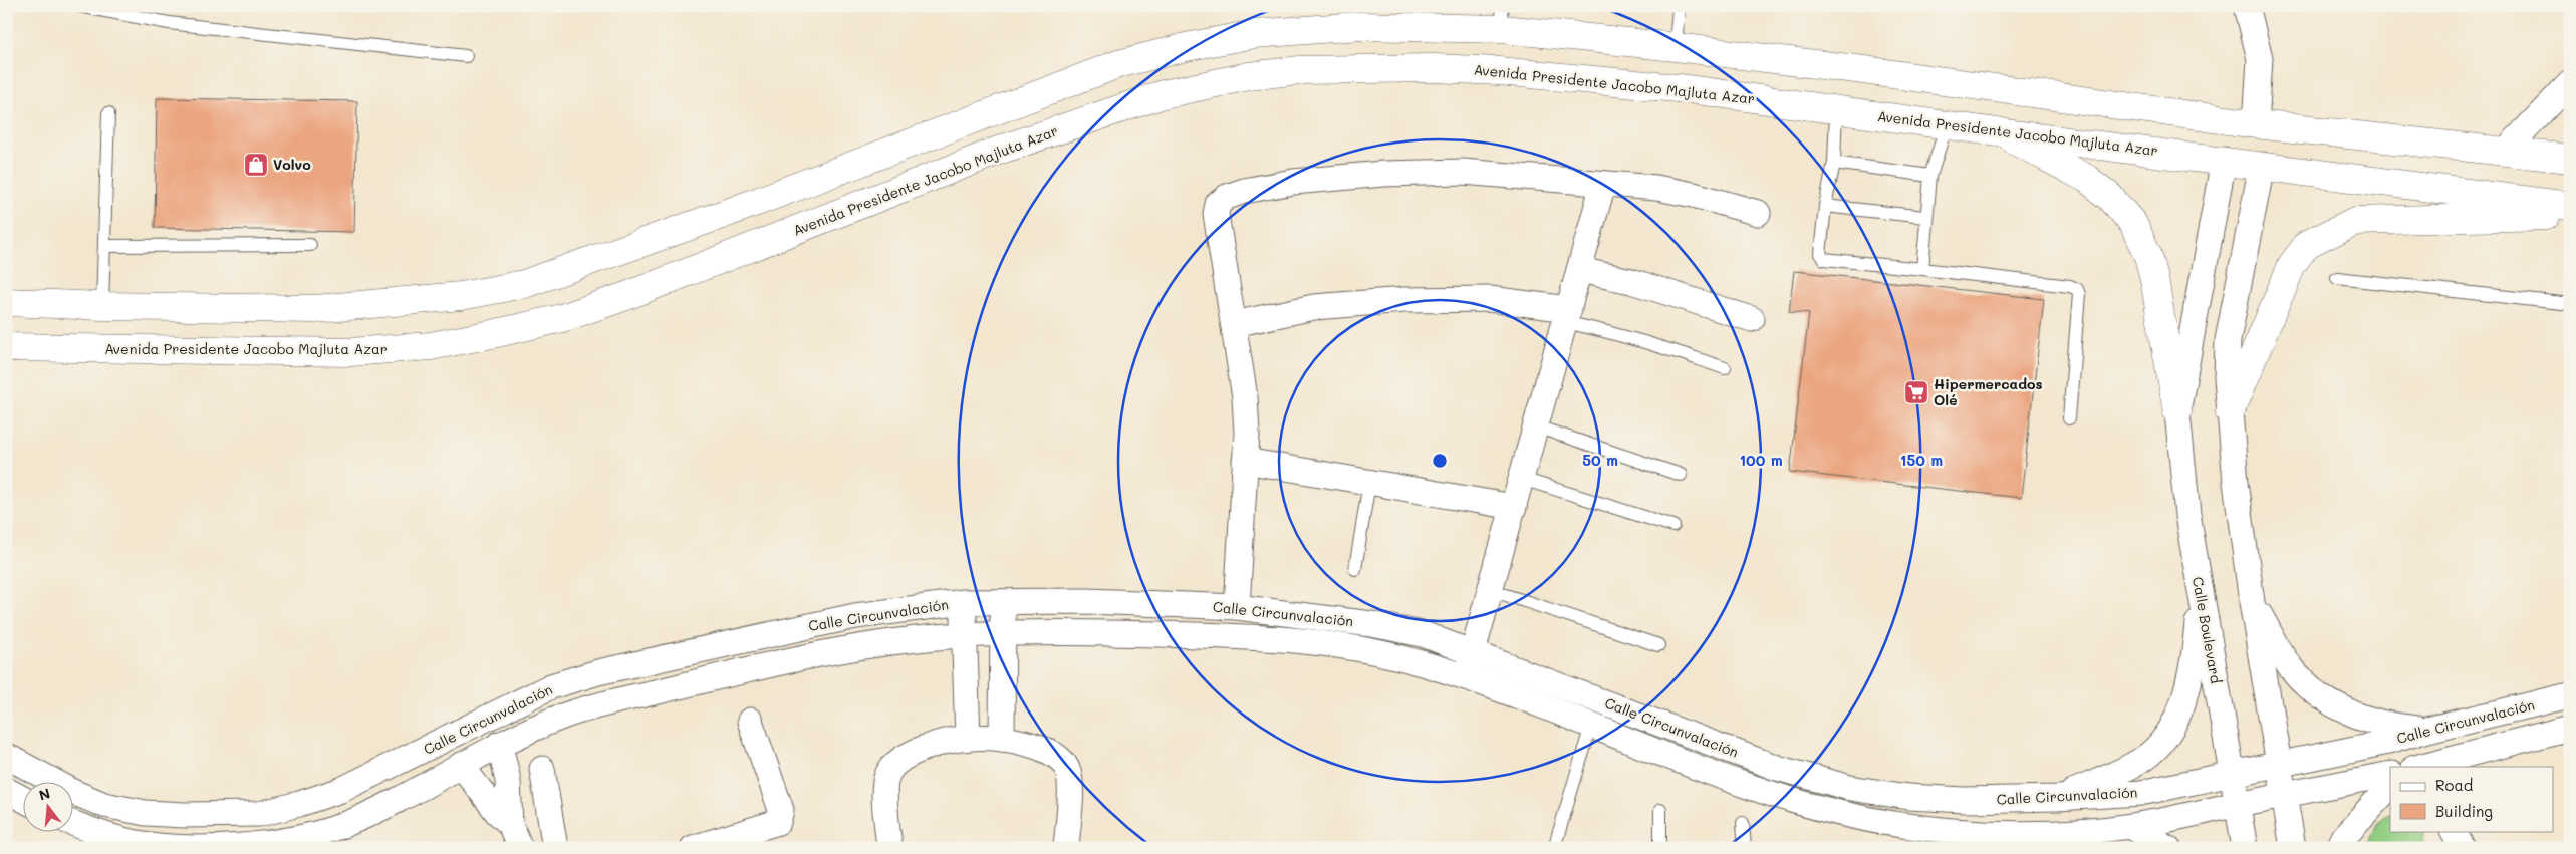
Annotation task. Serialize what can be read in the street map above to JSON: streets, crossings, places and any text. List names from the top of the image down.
{
  "streets": {
    "main road": ["Avenida Presidente Jacobo Majluta Azar"],
    "street": ["Calle Circunvalación", "Calle Boulevard"]
  },
  "crossings": [
    ["Avenida Presidente Jacobo Majluta Azar", "Calle Boulevard"],
    ["Calle Circunvalación", "Calle Boulevard"]
  ],
  "places": {
    "shop": ["Volvo"],
    "supermarket": ["Hipermercados Olé"]
  },
  "legend": ["Road", "Building"],
  "north": "top",
  "rings": ["50 m", "100 m", "150 m"]
}
